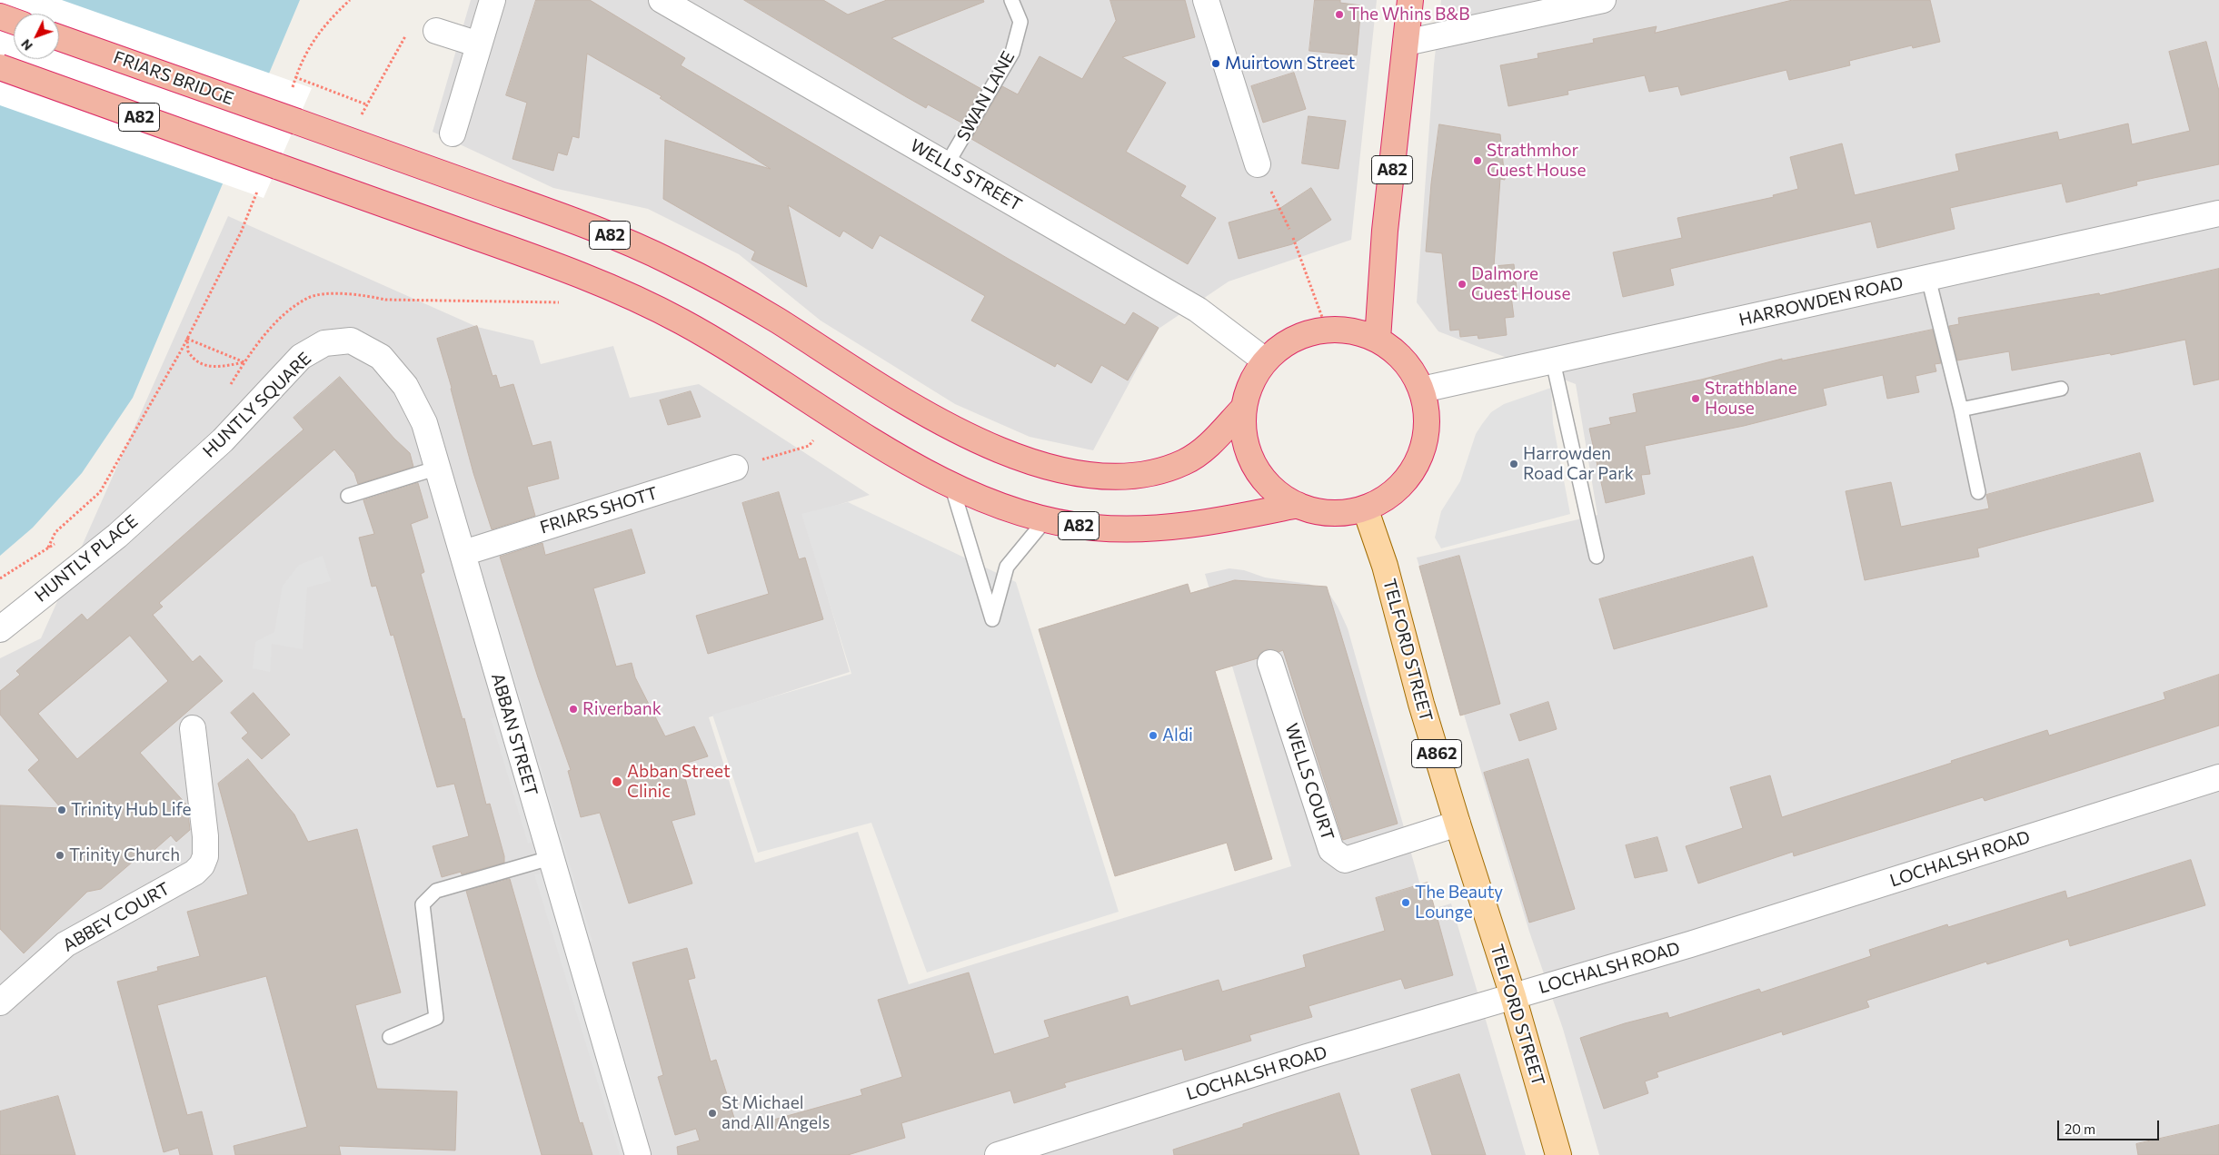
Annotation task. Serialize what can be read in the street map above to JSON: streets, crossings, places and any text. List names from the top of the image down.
{
  "streets": {
    "highway": ["FRIARS BRIDGE", "A82"],
    "main road": ["TELFORD STREET", "A862"],
    "street": [
      "WELLS STREET",
      "HARROWDEN ROAD",
      "HUNTLY SQUARE",
      "FRIARS SHOTT",
      "HUNTLY PLACE",
      "ABBAN STREET",
      "WELLS COURT",
      "LOCHALSH ROAD",
      "ABBEY COURT"
    ],
    "lane": ["SWAN LANE"]
  },
  "crossings": [
    ["FRIARS BRIDGE", "A82"],
    ["SWAN LANE", "WELLS STREET"],
    ["A82", "WELLS STREET"],
    ["A82", "HARROWDEN ROAD"],
    ["A82", "TELFORD STREET"],
    ["HUNTLY SQUARE", "HUNTLY PLACE"],
    ["HUNTLY SQUARE", "ABBAN STREET"],
    ["FRIARS SHOTT", "ABBAN STREET"],
    ["TELFORD STREET", "WELLS COURT"],
    ["TELFORD STREET", "LOCHALSH ROAD"]
  ],
  "places": [
    "The Whins B&B",
    "Muirtown Street",
    "Strathmhor Guest House",
    "Dalmore Guest House",
    "Strathblane House",
    "Harrowden Road Car Park",
    "Riverbank",
    "Aldi",
    "Abban Street Clinic",
    "Trinity Hub Life",
    "Trinity Church",
    "The Beauty Lounge",
    "St Michael and All Angels"
  ],
  "scale_bar": "20 m",
  "north": "bottom left"
}
